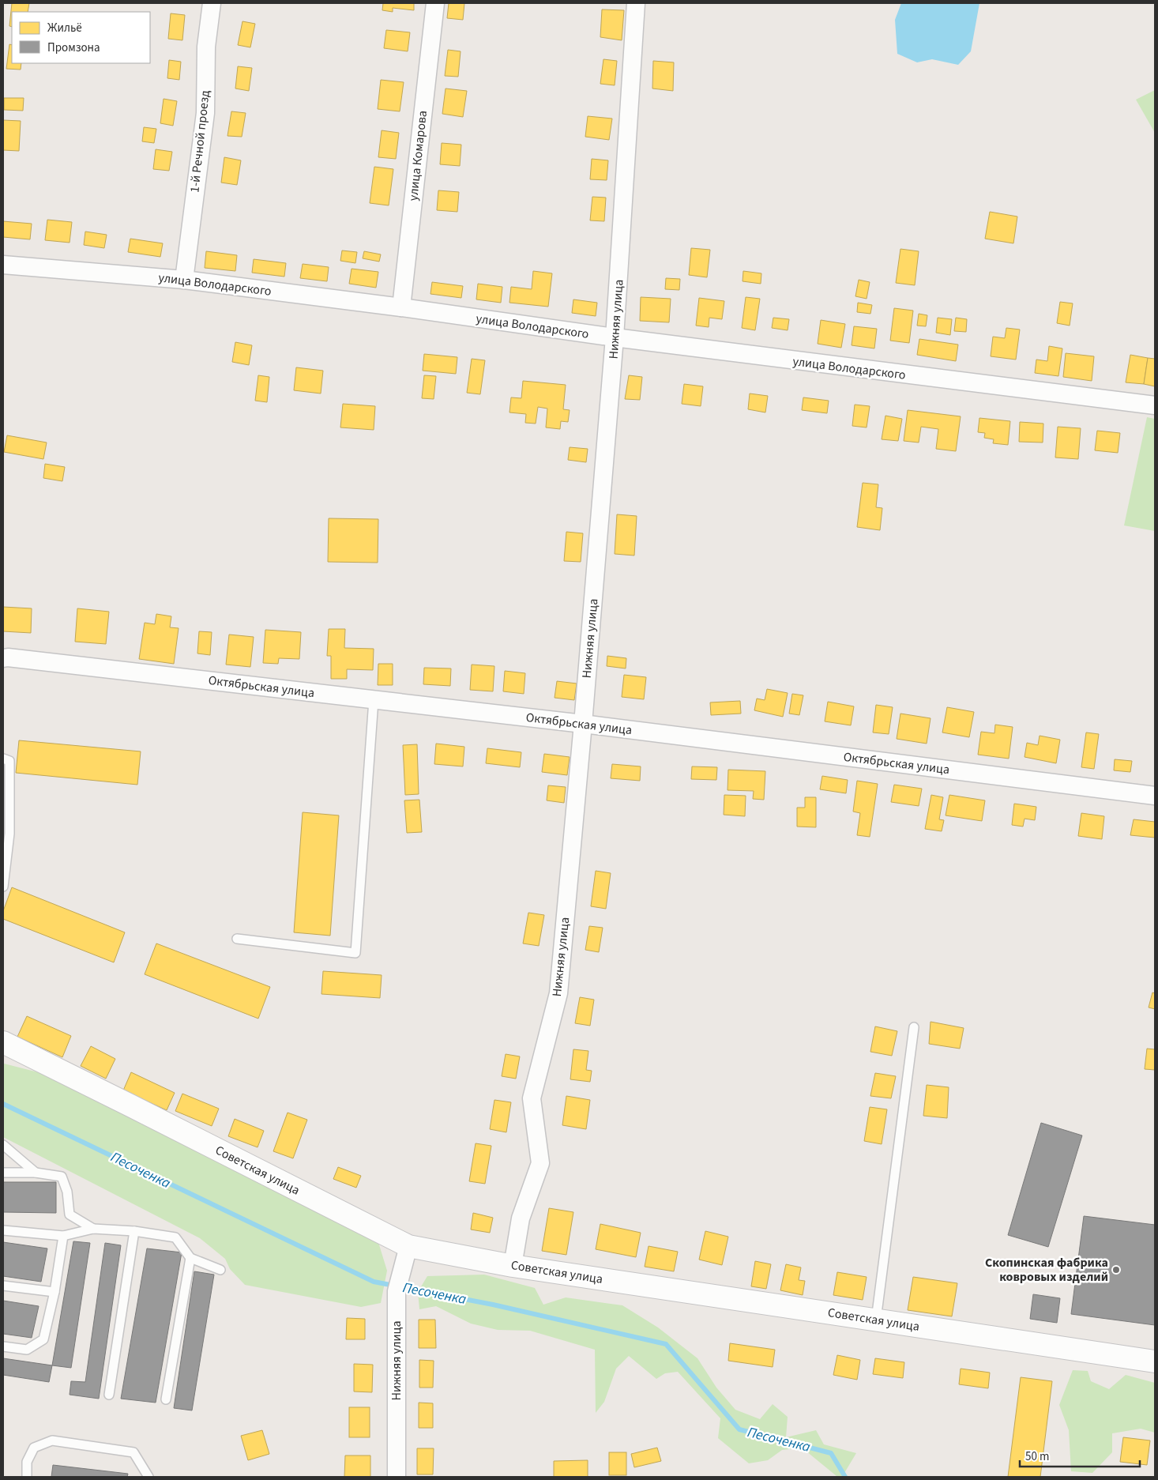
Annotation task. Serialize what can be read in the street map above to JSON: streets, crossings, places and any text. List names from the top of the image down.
{
  "streets": {
    "street": [
      "1-й Речной проезд",
      "улица Комарова",
      "улица Володарского",
      "Нижняя улица",
      "Октябрьская улица",
      "Советская улица"
    ]
  },
  "crossings": [
    ["1-й Речной проезд", "улица Володарского"],
    ["улица Комарова", "улица Володарского"],
    ["улица Володарского", "Нижняя улица"],
    ["Нижняя улица", "Октябрьская улица"],
    ["Нижняя улица", "Советская улица"]
  ],
  "water": ["Песоченка"],
  "places": ["Скопинская фабрика ковровых изделий"],
  "legend": ["Жильё", "Промзона"],
  "scale_bar": "50 m"
}
